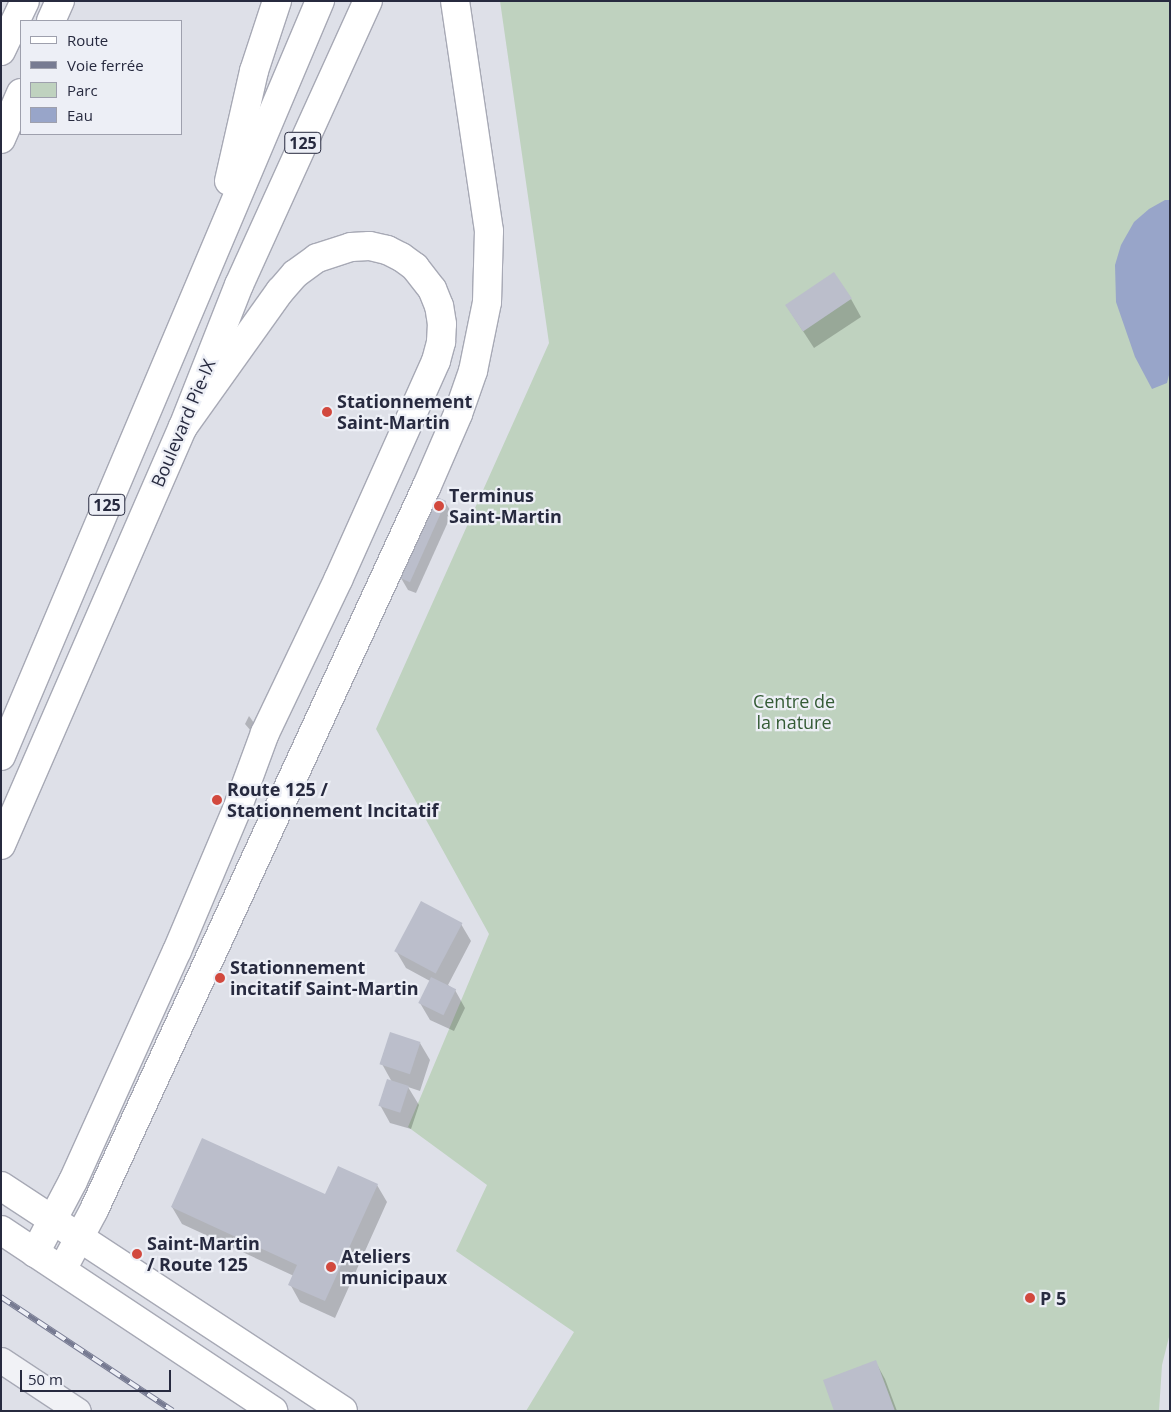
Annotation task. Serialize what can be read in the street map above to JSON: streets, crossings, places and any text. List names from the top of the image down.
{
  "streets": {
    "main road": ["125", "Boulevard Pie-IX"]
  },
  "parks": ["Centre de la nature"],
  "places": [
    "Stationnement Saint-Martin",
    "Terminus Saint-Martin",
    "Route 125 / Stationnement Incitatif",
    "Stationnement incitatif Saint-Martin",
    "Saint-Martin / Route 125",
    "Ateliers municipaux",
    "P 5"
  ],
  "legend": [
    "Route",
    "Voie ferrée",
    "Parc",
    "Eau"
  ],
  "scale_bar": "50 m"
}
